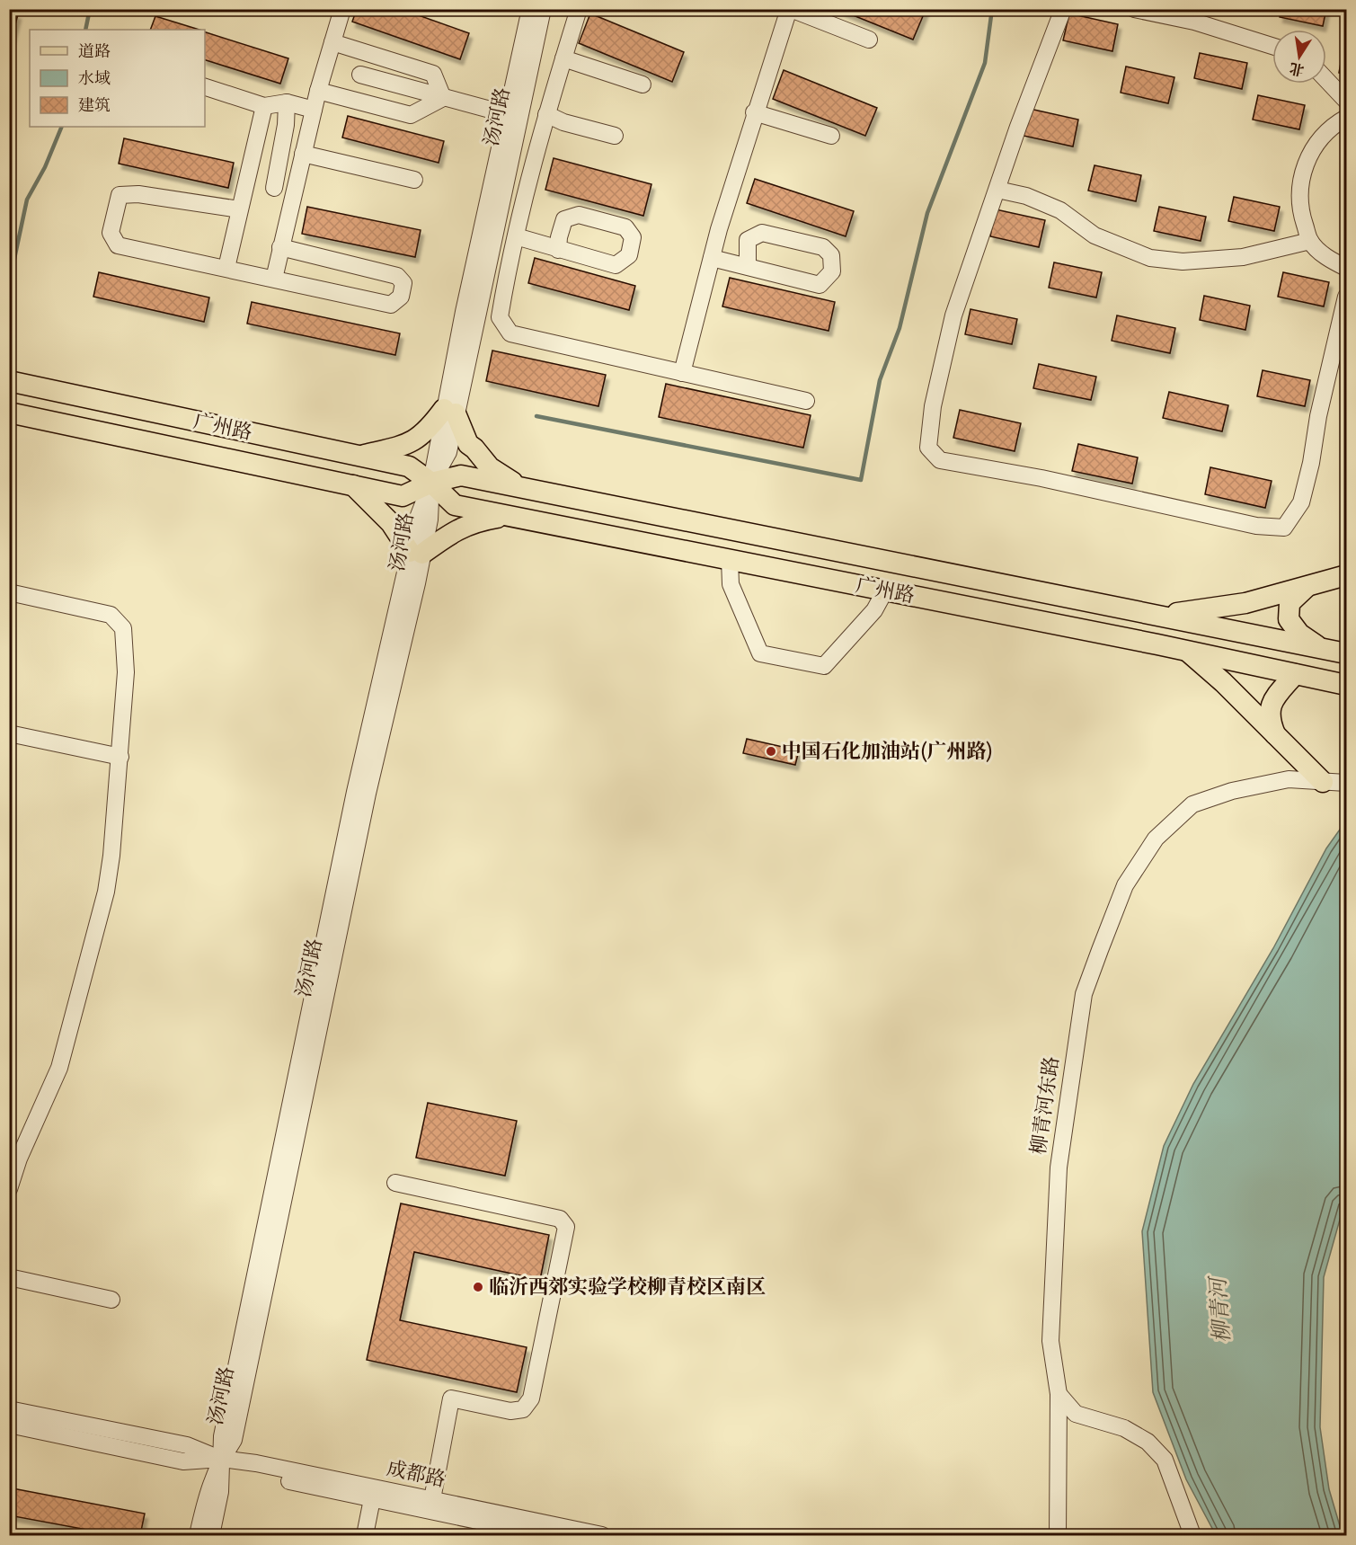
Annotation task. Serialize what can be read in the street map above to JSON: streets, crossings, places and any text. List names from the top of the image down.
{
  "streets": {
    "main road": ["广州路"],
    "street": ["汤河路", "柳青河东路", "成都路"]
  },
  "crossings": [
    ["汤河路", "广州路"],
    ["汤河路", "成都路"]
  ],
  "water": ["柳青河"],
  "places": ["中国石化加油站(广州路)", "临沂西郊实验学校柳青校区南区"],
  "legend": ["道路", "水域", "建筑"],
  "north": "bottom"
}
